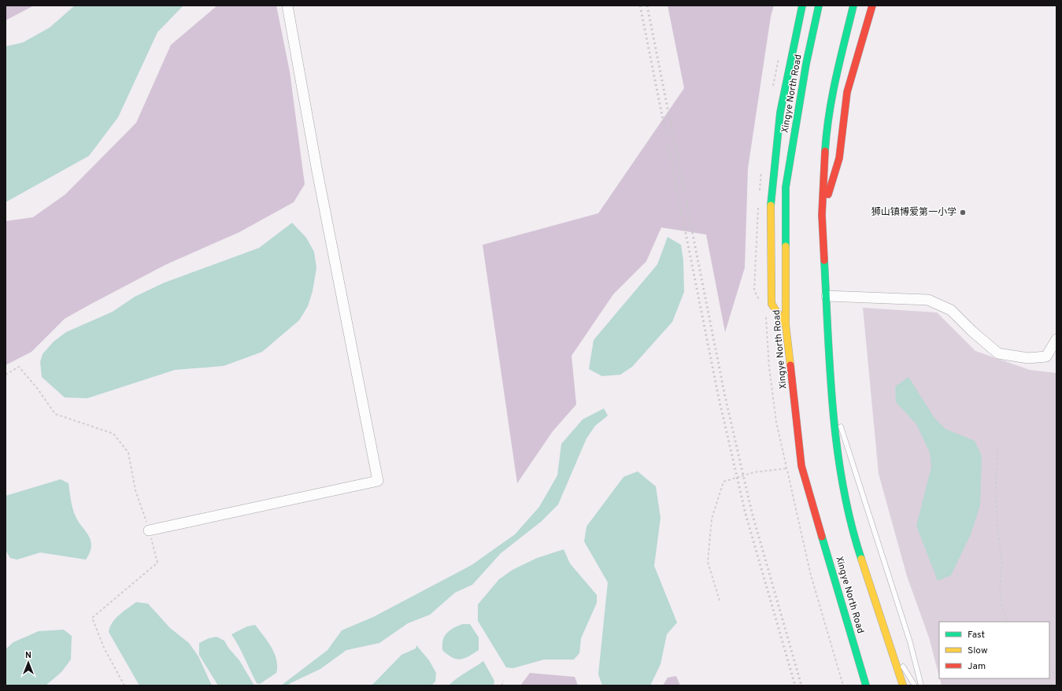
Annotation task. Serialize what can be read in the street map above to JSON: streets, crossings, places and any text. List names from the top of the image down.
{
  "streets": {
    "main road": ["Xingye North Road"]
  },
  "places": ["狮山镇博爱第一小学"],
  "legend": ["Fast", "Slow", "Jam"],
  "north": "top"
}
